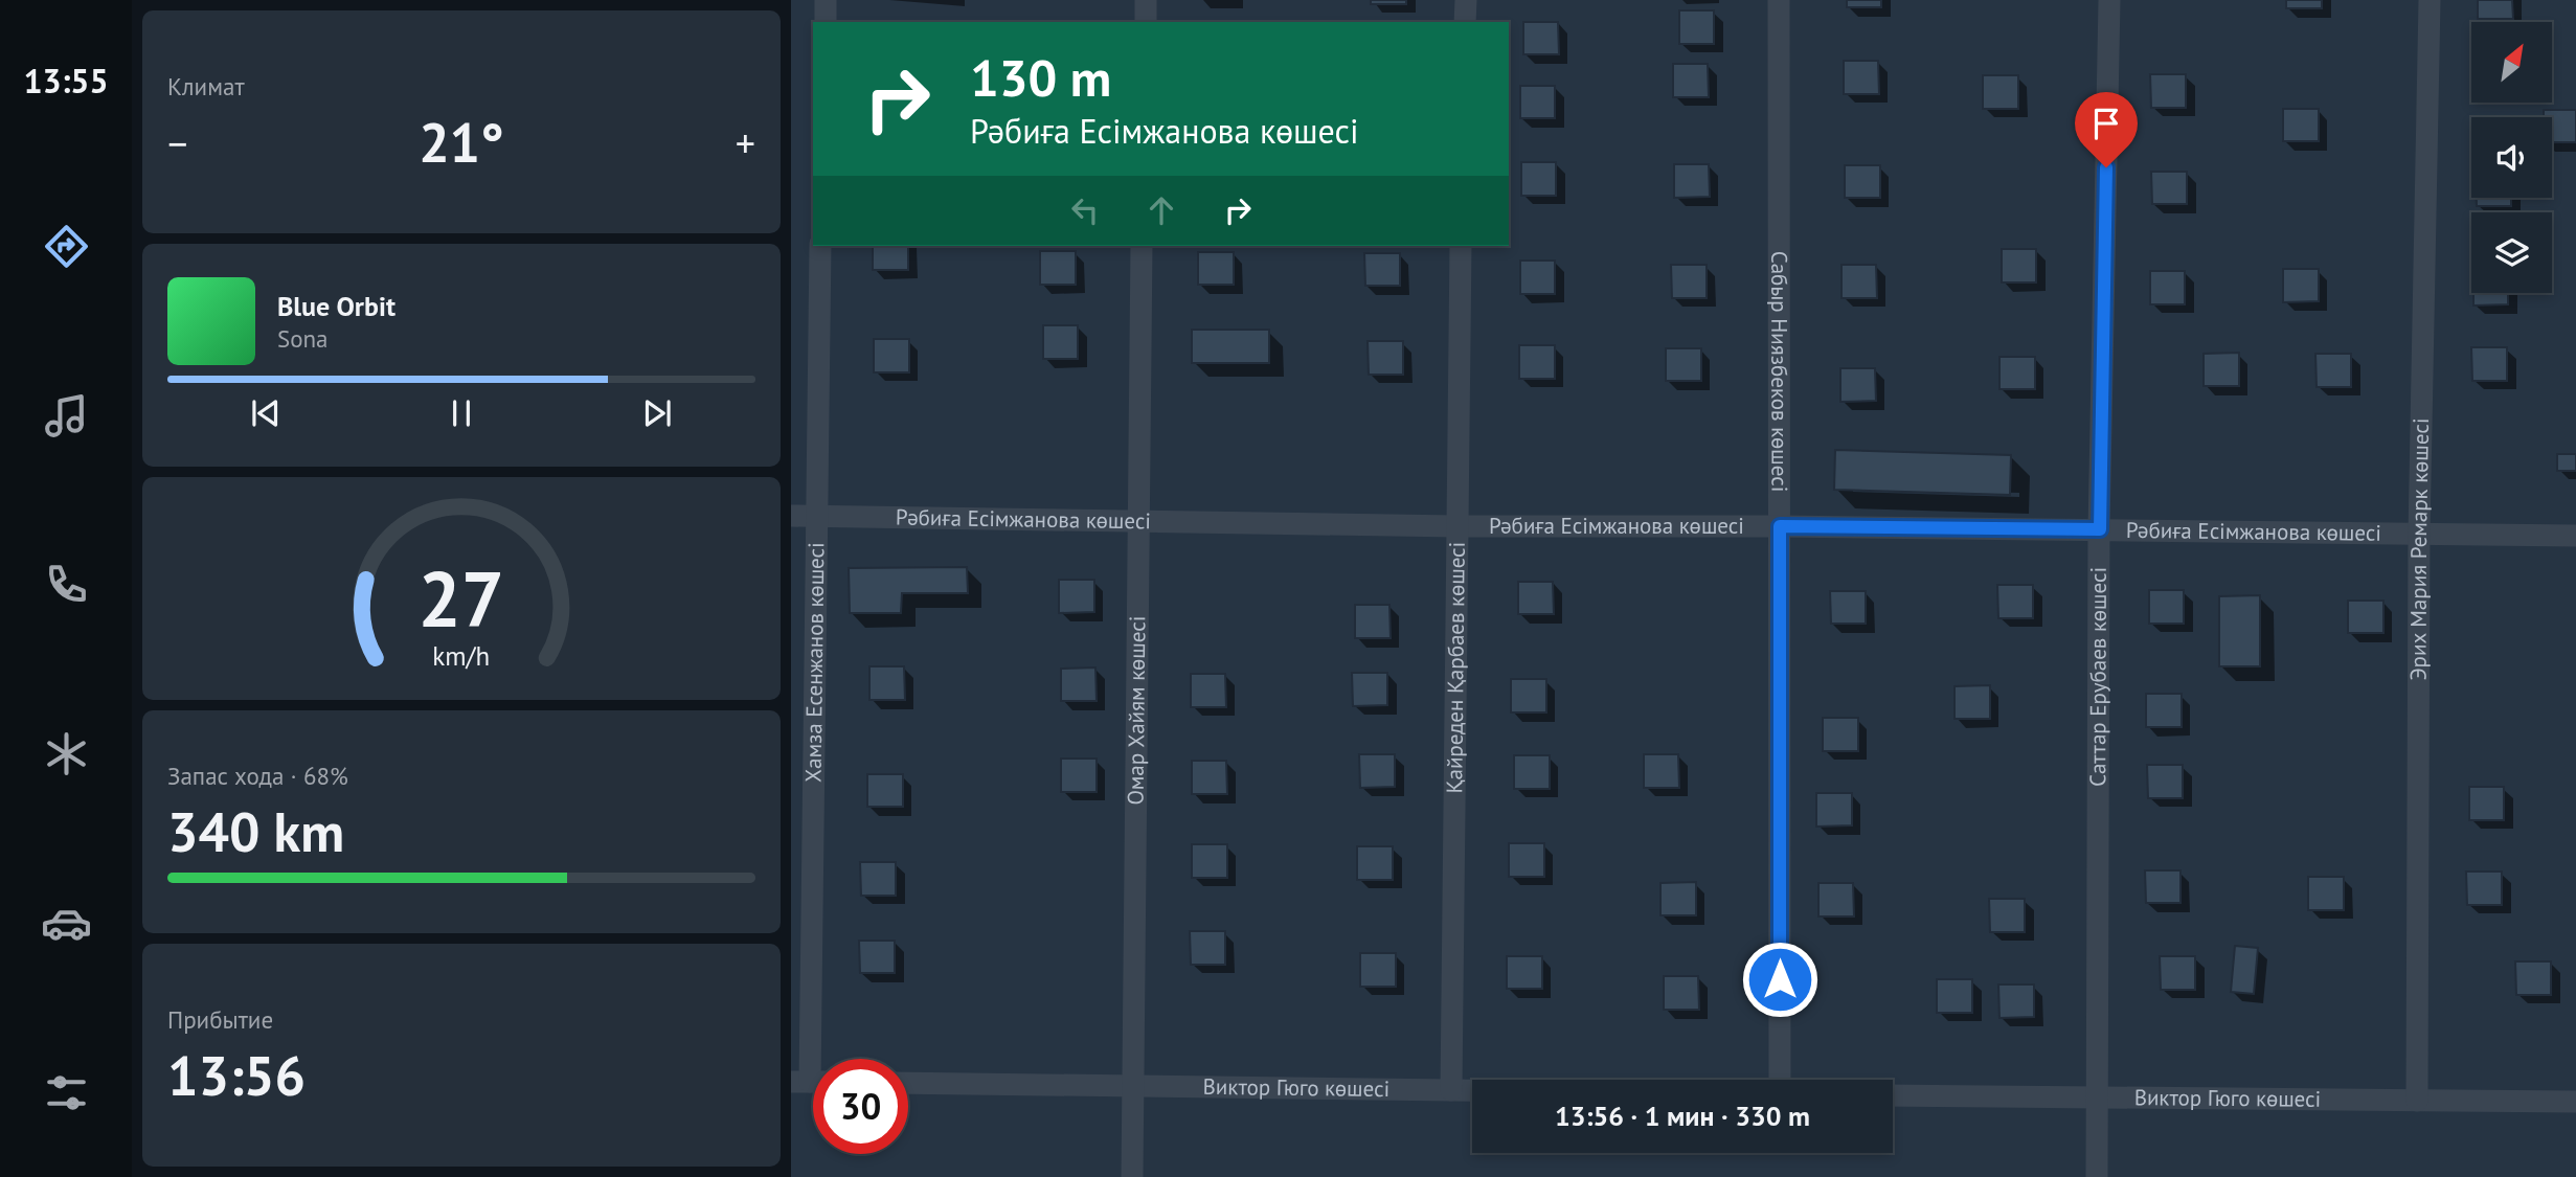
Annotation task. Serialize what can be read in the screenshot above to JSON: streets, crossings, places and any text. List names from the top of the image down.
{
  "streets": {
    "street": [
      "Сабыр Ниязбеков көшесі",
      "Рәбиға Есімжанова көшесі",
      "Эрих Мария Ремарк көшесі",
      "Хамза Есенжанов көшесі",
      "Қайреден Қарбаев көшесі",
      "Саттар Ерубаев көшесі",
      "Омар Хайям көшесі",
      "Виктор Гюго көшесі"
    ]
  },
  "crossings": [
    ["Сабыр Ниязбеков көшесі", "Рәбиға Есімжанова көшесі"],
    ["Рәбиға Есімжанова көшесі", "Эрих Мария Ремарк көшесі"],
    ["Рәбиға Есімжанова көшесі", "Хамза Есенжанов көшесі"],
    ["Рәбиға Есімжанова көшесі", "Қайреден Қарбаев көшесі"],
    ["Рәбиға Есімжанова көшесі", "Саттар Ерубаев көшесі"],
    ["Рәбиға Есімжанова көшесі", "Омар Хайям көшесі"],
    ["Эрих Мария Ремарк көшесі", "Виктор Гюго көшесі"],
    ["Қайреден Қарбаев көшесі", "Виктор Гюго көшесі"],
    ["Саттар Ерубаев көшесі", "Виктор Гюго көшесі"],
    ["Омар Хайям көшесі", "Виктор Гюго көшесі"]
  ],
  "north": "top right",
  "page": {
    "tabs": "13:55",
    "tile": [
      "Климат",
      ["Запас хода · 68%", "340 km"],
      ["Прибытие", "13:56"]
    ],
    "turn": ["130 m", "Рәбиға Есімжанова көшесі"],
    "heat": ["−", "21°", "+"],
    "song": ["Blue Orbit", "Sona"],
    "limit": "30",
    "trip": "13:56 · 1 мин · 330 m",
    "gauge": ["27", "km/h"]
  }
}
